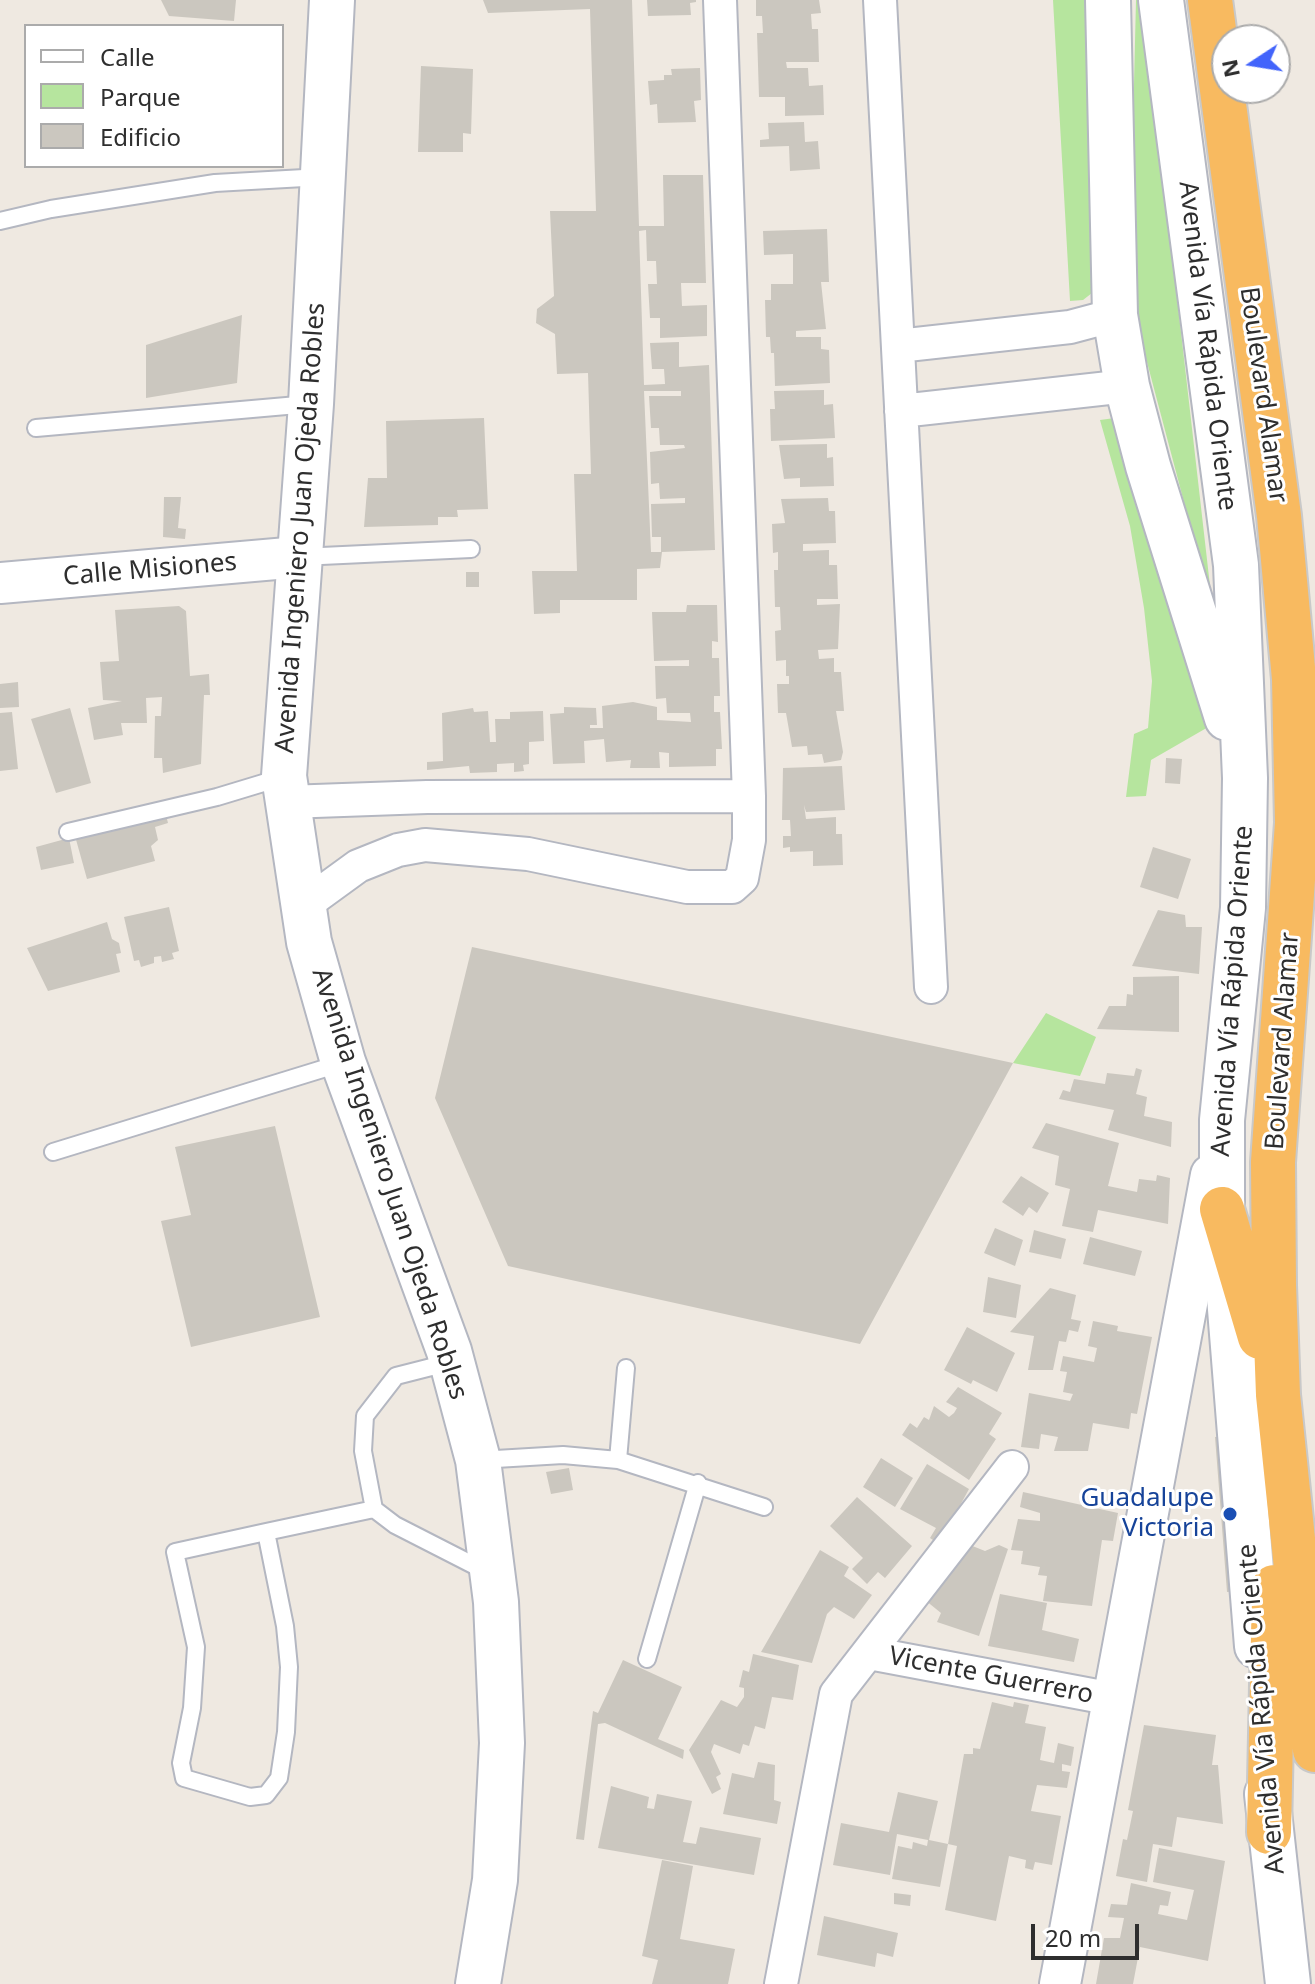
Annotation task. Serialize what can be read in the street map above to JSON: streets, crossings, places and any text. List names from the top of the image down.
{
  "streets": {
    "highway": ["Boulevard Alamar"],
    "main road": ["Avenida Vía Rápida Oriente", "Avenida Ingeniero Juan Ojeda Robles"],
    "street": ["Calle Misiones", "Vicente Guerrero"]
  },
  "crossings": [
    ["Avenida Ingeniero Juan Ojeda Robles", "Calle Misiones"]
  ],
  "places": ["Guadalupe Victoria"],
  "legend": ["Calle", "Parque", "Edificio"],
  "scale_bar": "20 m",
  "north": "left"
}
